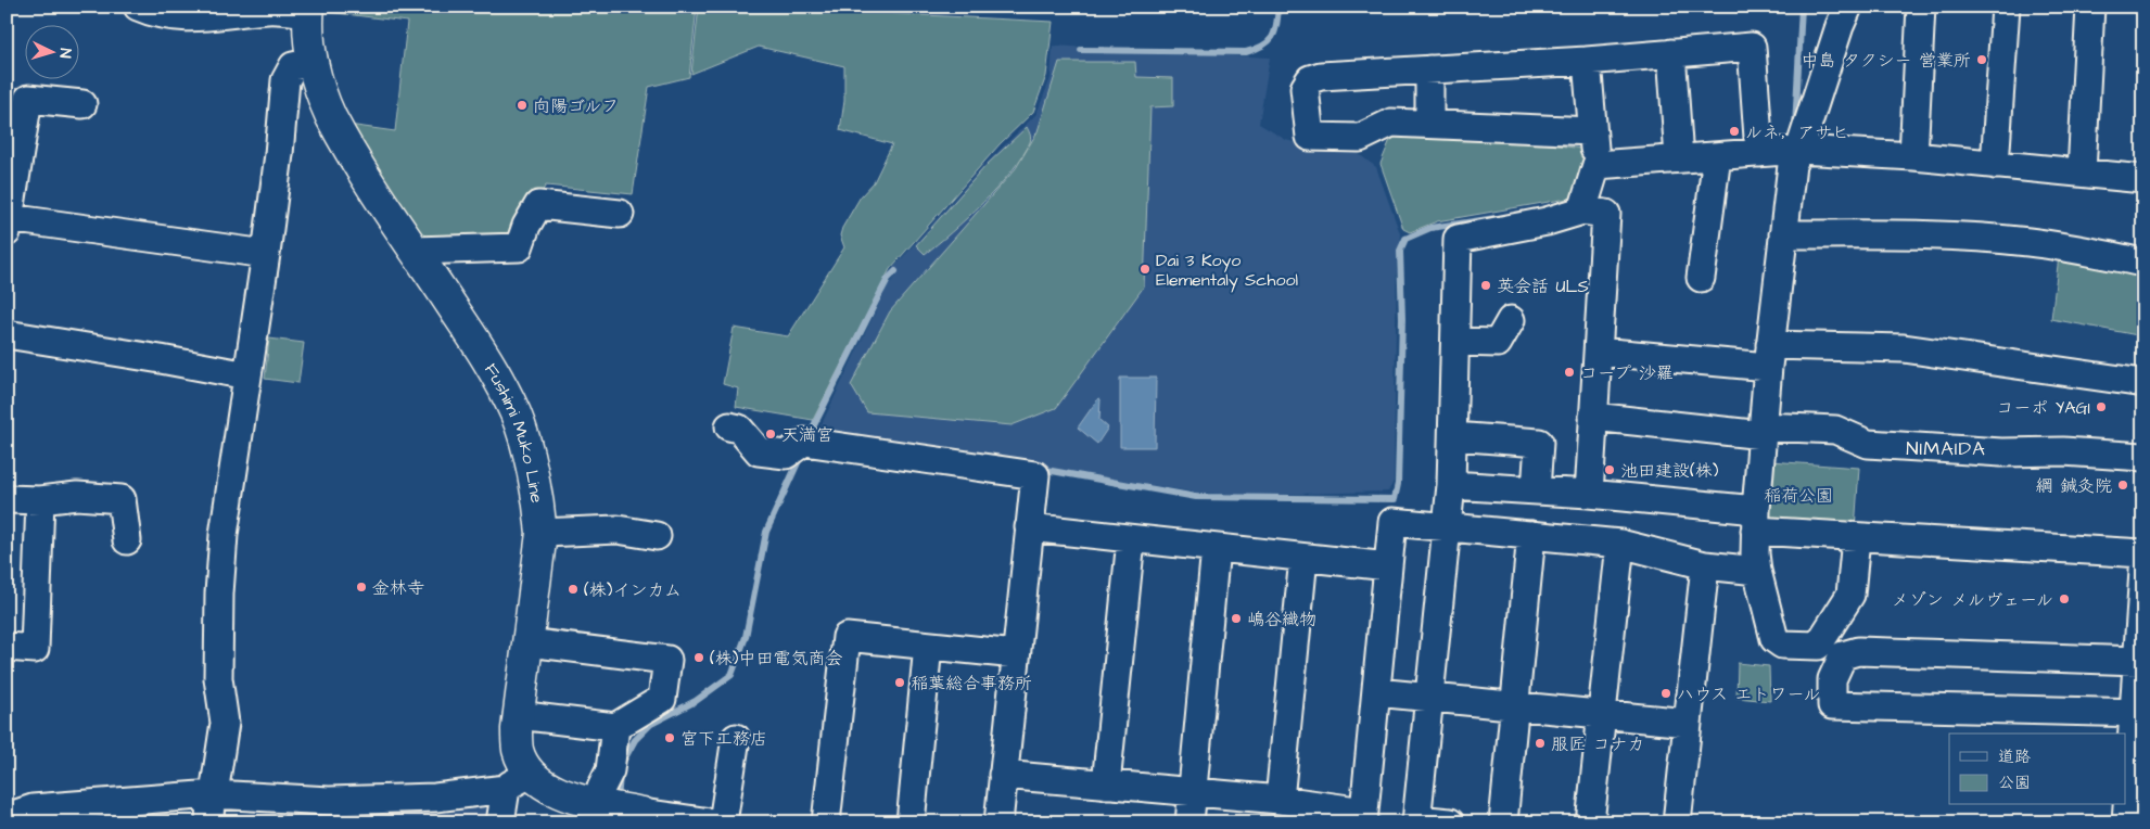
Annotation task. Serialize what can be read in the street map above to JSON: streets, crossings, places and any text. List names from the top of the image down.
{
  "streets": {
    "main road": ["Fushimi Muko Line"]
  },
  "districts": ["NIMAIDA"],
  "parks": ["稲荷公園"],
  "places": [
    "中島 タクシー 営業所",
    "向陽ゴルフ",
    "ルネ，アサヒ",
    "Dai 3 Koyo Elementaly School",
    "英会話 ULS",
    "コープ 沙羅",
    "コーポ YAGI",
    "天満宮",
    "池田建設(株)",
    "綱 鍼灸院",
    "金林寺",
    "(株)インカム",
    "メゾン メルヴェール",
    "嶋谷織物",
    "(株)中田電気商会",
    "稲葉総合事務所",
    "ハウス エトワール",
    "宮下工務店",
    "服匠 コナカ"
  ],
  "legend": ["道路", "公園"],
  "north": "right"
}
